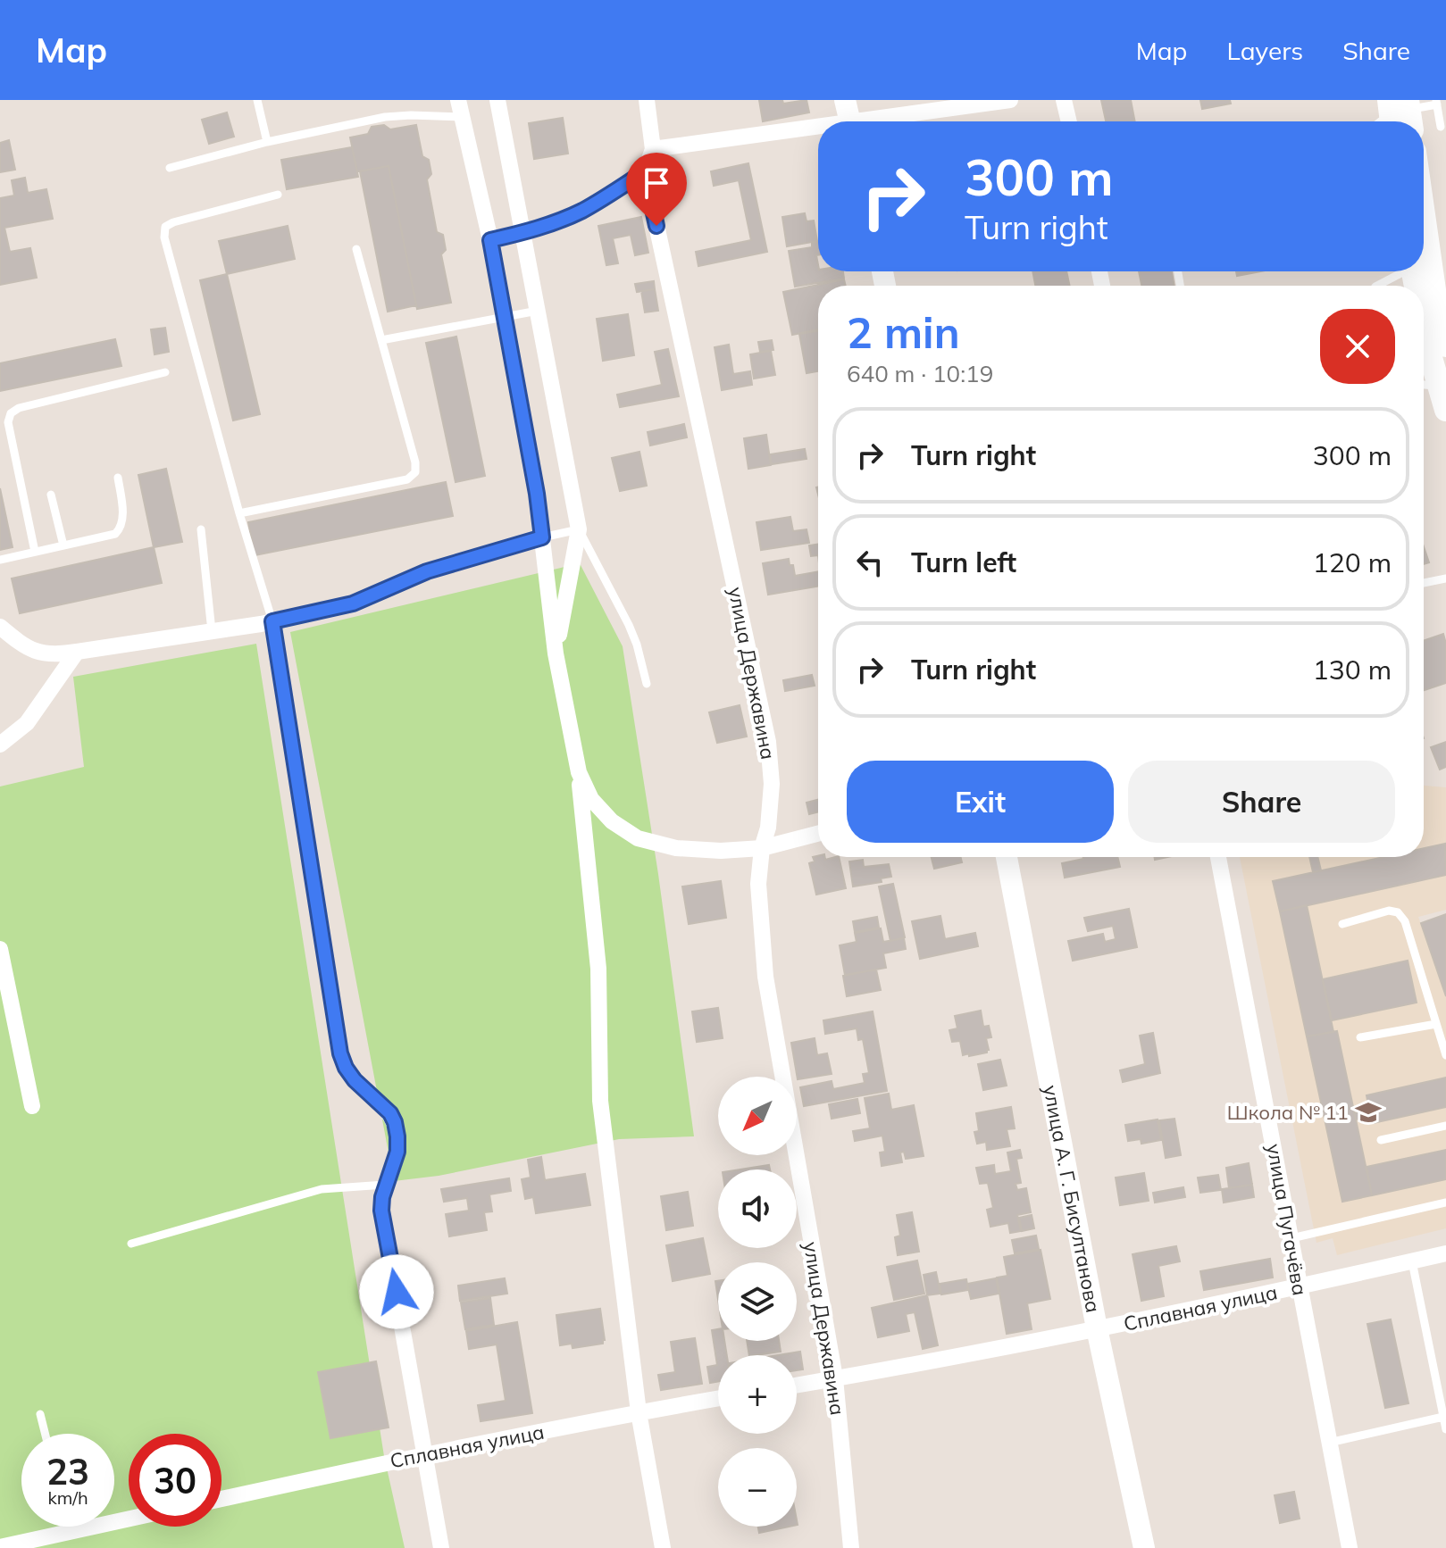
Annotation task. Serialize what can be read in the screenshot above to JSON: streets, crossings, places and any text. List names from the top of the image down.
{
  "streets": {
    "street": [
      "улица Державина",
      "улица А. Г. Бисултанова",
      "улица Пугачёва",
      "Сплавная улица"
    ]
  },
  "crossings": [
    ["улица Державина", "Сплавная улица"],
    ["улица А. Г. Бисултанова", "Сплавная улица"],
    ["улица Пугачёва", "Сплавная улица"]
  ],
  "places": {
    "school or university": ["Школа № 11"]
  },
  "north": "bottom left",
  "page": {
    "header": "Map",
    "nav": ["Map", "Layers", "Share"],
    "turn": ["300 m", "Turn right"],
    "heading": ["2 min", "640 m · 10:19"],
    "list": [
      {
        "name": "Turn right",
        "value": "300 m"
      },
      {
        "name": "Turn left",
        "value": "120 m"
      },
      {
        "name": "Turn right",
        "value": "130 m"
      }
    ],
    "buttons": ["Exit", "Share"],
    "map_buttons": ["+", "−"],
    "speed": "23 km/h",
    "limit": "30"
  }
}
